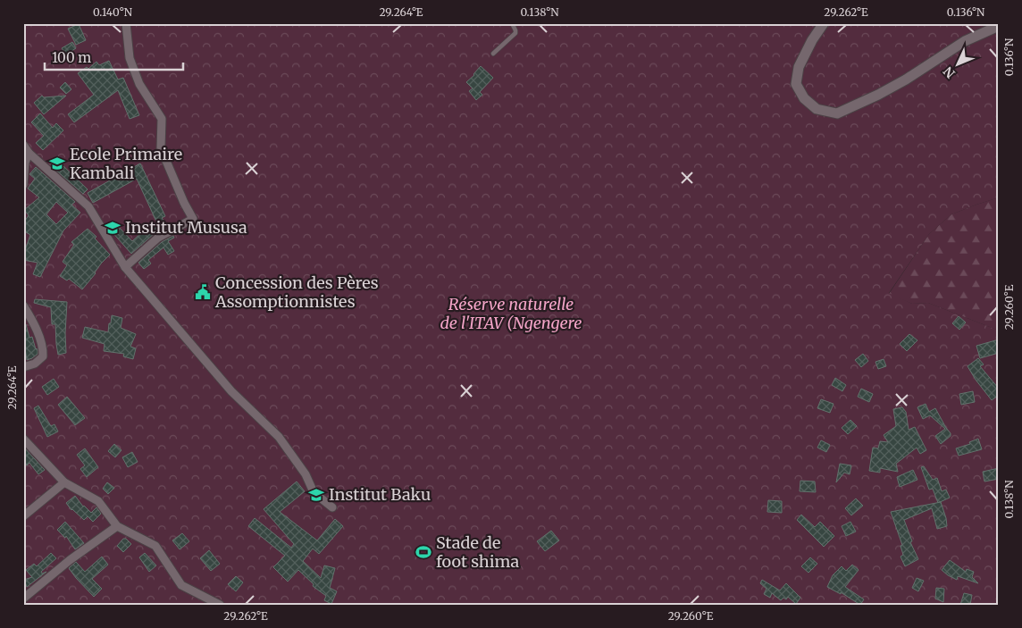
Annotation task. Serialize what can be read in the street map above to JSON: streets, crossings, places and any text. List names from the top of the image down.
{
  "parks": ["Réserve naturelle de l'ITAV (Ngengere"],
  "places": {
    "school or university": ["Ecole Primaire Kambali", "Institut Mususa", "Institut Baku"],
    "public building": ["Concession des Pères Assomptionnistes"],
    "sports": ["Stade de foot shima"]
  },
  "scale_bar": "100 m",
  "north": "bottom left",
  "coordinates": [
    "0.140°N",
    "29.264°E",
    "0.138°N",
    "29.262°E",
    "0.136°N",
    "29.260°E"
  ]
}
